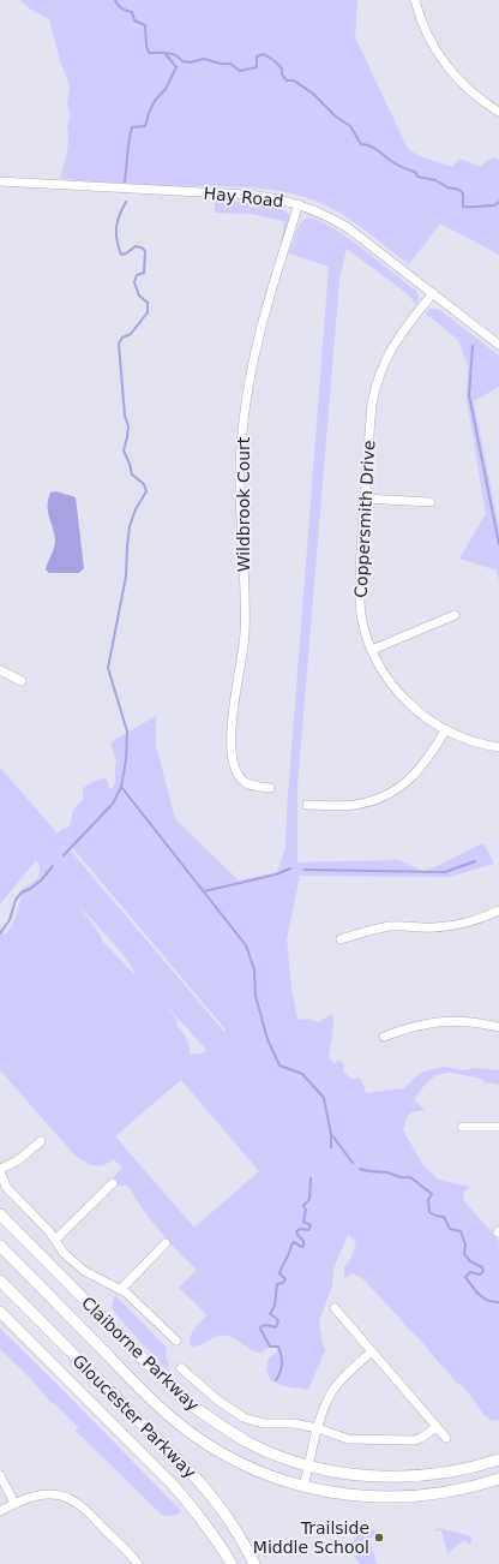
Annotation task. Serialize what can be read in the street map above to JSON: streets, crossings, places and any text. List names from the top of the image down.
{
  "streets": {
    "main road": ["Claiborne Parkway", "Gloucester Parkway"],
    "street": ["Hay Road", "Wildbrook Court", "Coppersmith Drive"]
  },
  "crossings": [
    ["Hay Road", "Wildbrook Court"],
    ["Hay Road", "Coppersmith Drive"]
  ],
  "places": ["Trailside Middle School"]
}
